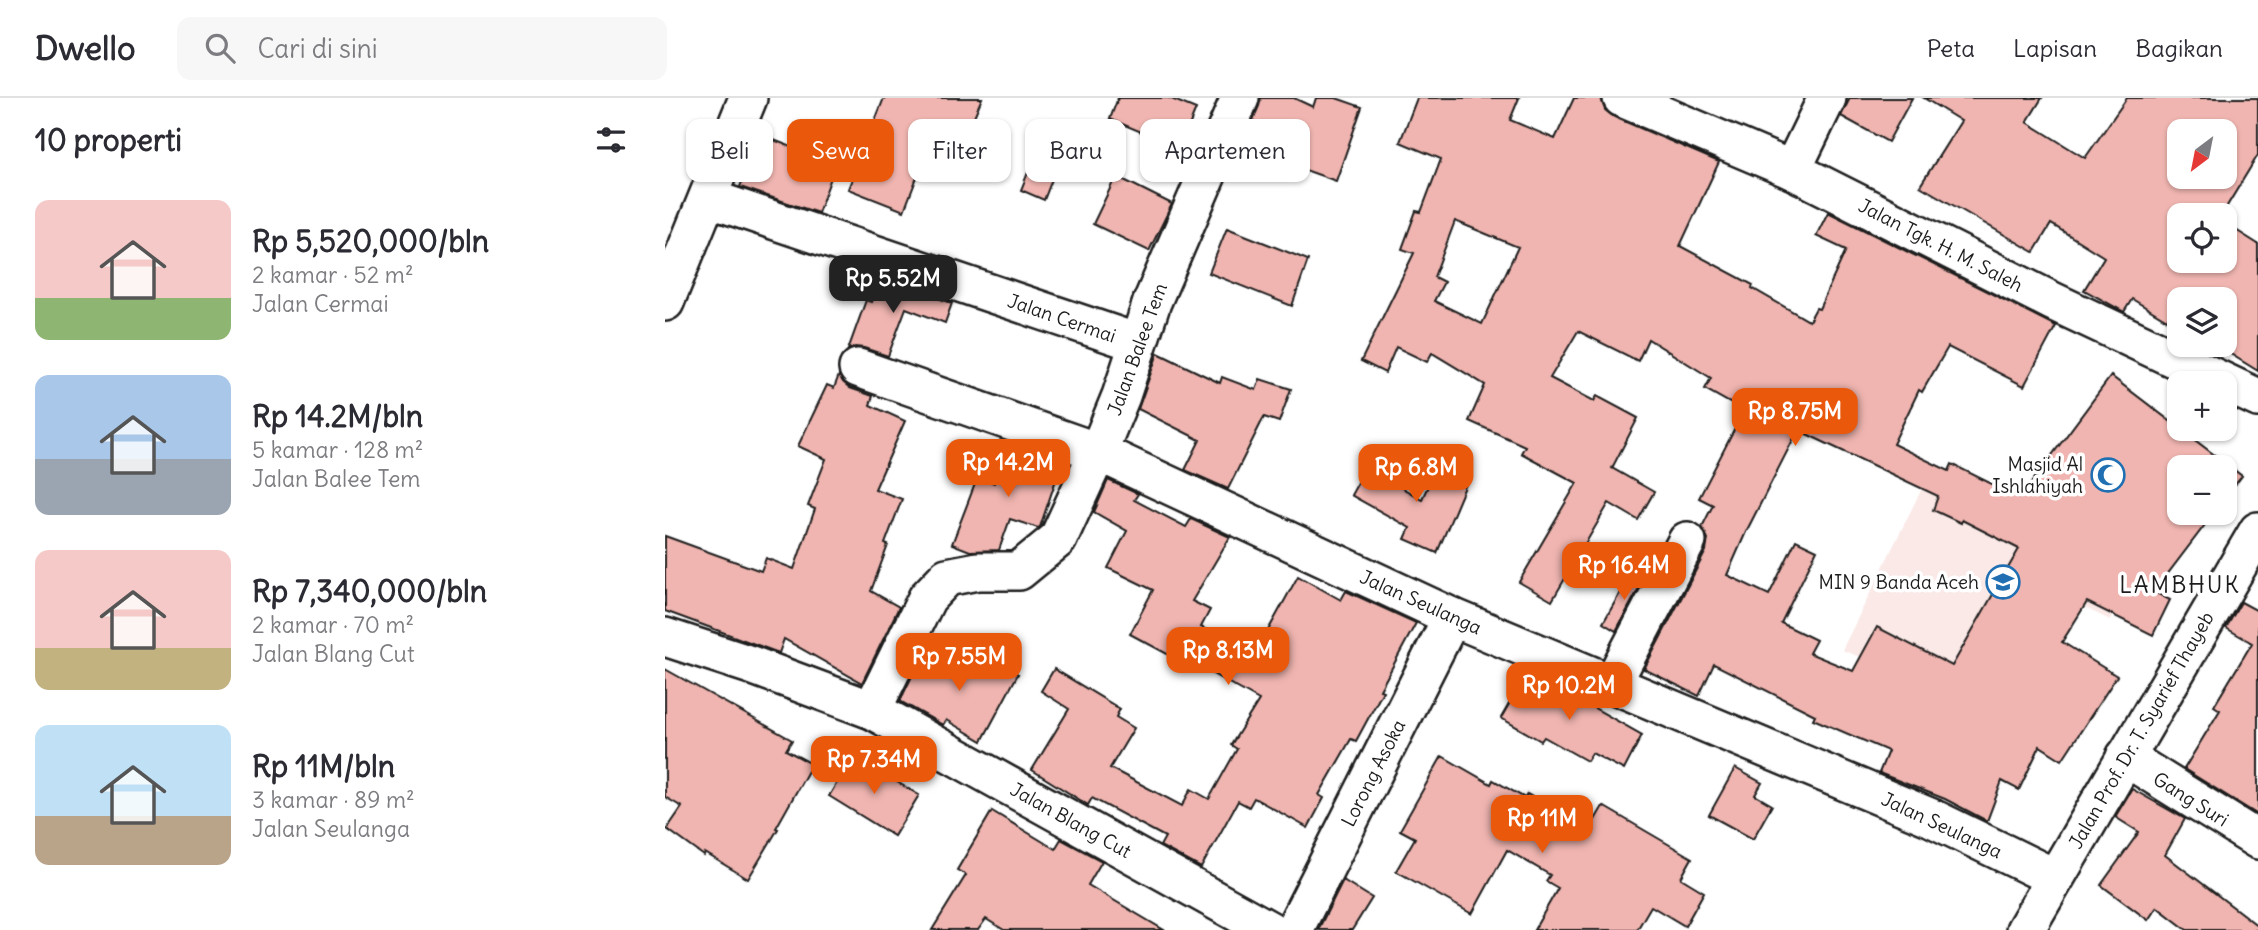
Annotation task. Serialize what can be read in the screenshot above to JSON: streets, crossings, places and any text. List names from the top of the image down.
{
  "streets": {
    "street": [
      "Jalan Tgk. H. M. Saleh",
      "Jalan Cermai",
      "Jalan Balee Tem",
      "Jalan Seulanga",
      "Jalan Prof. Dr. T. Syarief Thayeb",
      "Lorong Asoka",
      "Gang Suri",
      "Jalan Blang Cut"
    ]
  },
  "crossings": [
    ["Jalan Cermai", "Jalan Balee Tem"],
    ["Jalan Balee Tem", "Jalan Seulanga"],
    ["Jalan Balee Tem", "Jalan Blang Cut"],
    ["Jalan Seulanga", "Jalan Prof. Dr. T. Syarief Thayeb"],
    ["Jalan Seulanga", "Lorong Asoka"],
    ["Jalan Prof. Dr. T. Syarief Thayeb", "Gang Suri"]
  ],
  "districts": ["LAMBHUK"],
  "places": {
    "mosque": ["Masjid Al Ishlahiyah"],
    "school or university": ["MIN 9 Banda Aceh"]
  },
  "north": "bottom left",
  "page": {
    "header": "Dwello",
    "search": "Cari di sini",
    "nav": ["Peta", "Lapisan", "Bagikan"],
    "heading": "10 properti",
    "map_buttons": ["+", "−"],
    "chip": [
      "Beli",
      "Sewa",
      "Filter",
      "Baru",
      "Apartemen"
    ],
    "list": [
      {
        "name": "Rp 5,520,000/bln",
        "note": "2 kamar · 52 m² · Jalan Cermai"
      },
      {
        "name": "Rp 14.2M/bln",
        "note": "5 kamar · 128 m² · Jalan Balee Tem"
      },
      {
        "name": "Rp 7,340,000/bln",
        "note": "2 kamar · 70 m² · Jalan Blang Cut"
      },
      {
        "name": "Rp 11M/bln",
        "note": "3 kamar · 89 m² · Jalan Seulanga"
      }
    ],
    "price": [
      "Rp 5.52M",
      "Rp 8.75M",
      "Rp 14.2M",
      "Rp 6.8M",
      "Rp 16.4M",
      "Rp 8.13M",
      "Rp 7.55M",
      "Rp 10.2M",
      "Rp 7.34M",
      "Rp 11M"
    ]
  }
}
